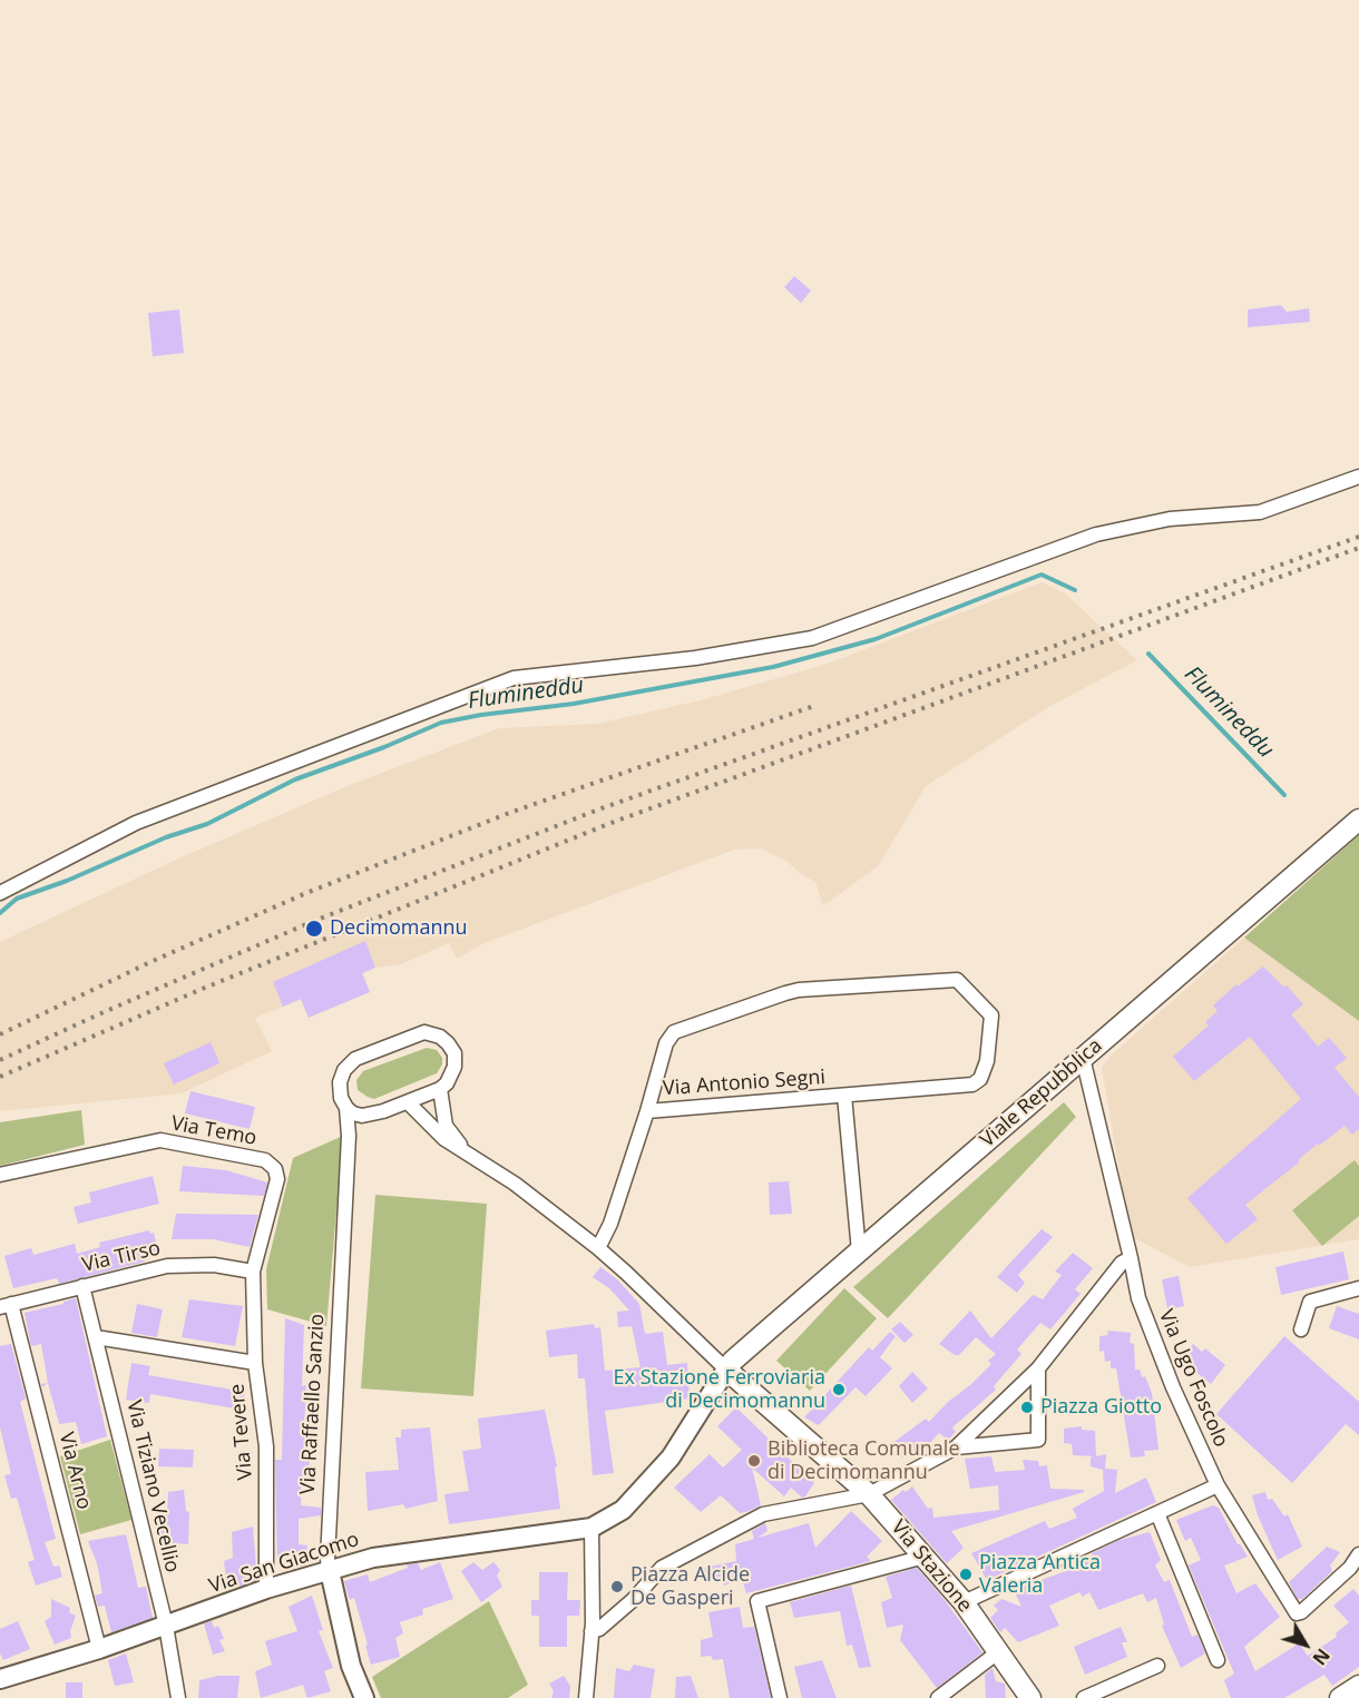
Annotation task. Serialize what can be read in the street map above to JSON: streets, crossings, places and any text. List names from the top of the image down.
{
  "streets": {
    "main road": ["Viale Repubblica", "Via Stazione"],
    "street": [
      "Via Antonio Segni",
      "Via Temo",
      "Via Tirso",
      "Via Ugo Foscolo",
      "Via Raffaello Sanzio",
      "Via Tevere",
      "Via Arno",
      "Via Tiziano Vecellio",
      "Via San Giacomo"
    ]
  },
  "crossings": [
    ["Viale Repubblica", "Via Ugo Foscolo"],
    ["Viale Repubblica", "Via Stazione"],
    ["Via Temo", "Via Tirso"],
    ["Via Temo", "Via Tevere"],
    ["Via Tirso", "Via Tevere"],
    ["Via Tirso", "Via Arno"],
    ["Via Tirso", "Via Tiziano Vecellio"],
    ["Via Raffaello Sanzio", "Via San Giacomo"],
    ["Via Tevere", "Via San Giacomo"],
    ["Via Arno", "Via San Giacomo"],
    ["Via Tiziano Vecellio", "Via San Giacomo"]
  ],
  "water": ["Flumineddu"],
  "places": [
    "Decimomannu",
    "Ex Stazione Ferroviaria di Decimomannu",
    "Piazza Giotto",
    "Biblioteca Comunale di Decimomannu",
    "Piazza Antica Valeria",
    "Piazza Alcide De Gasperi"
  ],
  "north": "bottom right"
}
